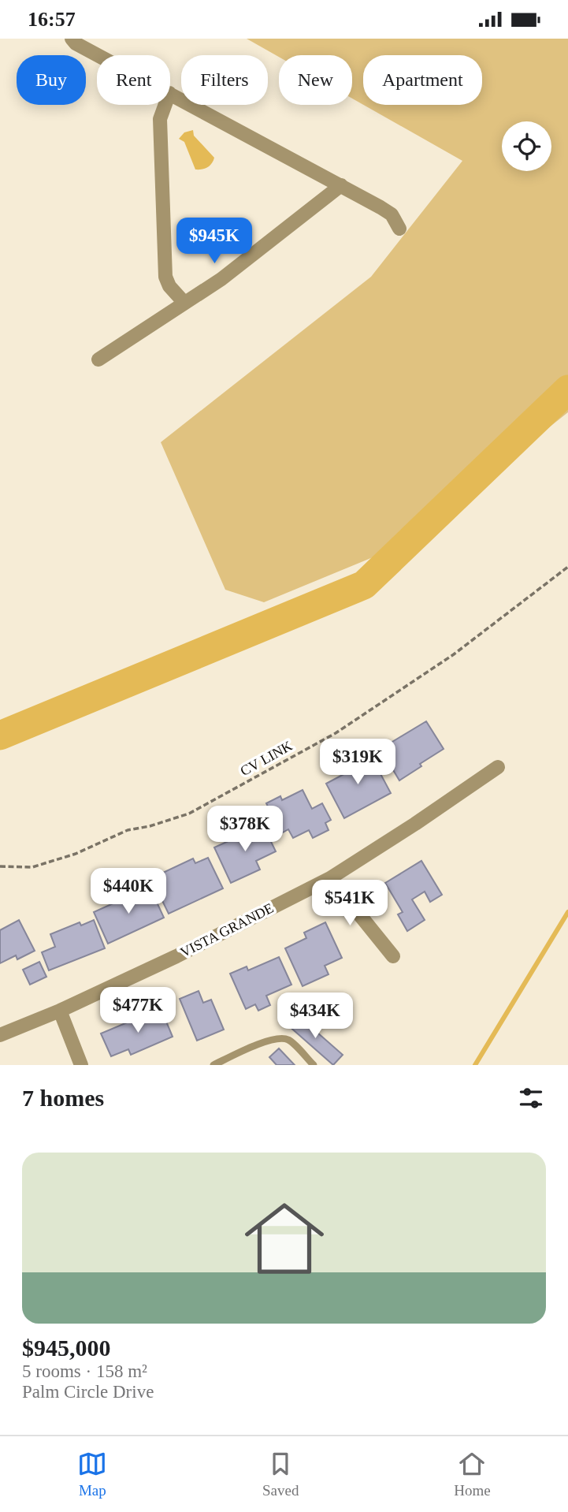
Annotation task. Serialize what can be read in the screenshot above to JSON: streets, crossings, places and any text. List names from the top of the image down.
{
  "streets": {
    "street": ["VISTA GRANDE"],
    "path": ["CV LINK"]
  },
  "page": {
    "status": "16:57",
    "chip": [
      "Buy",
      "Rent",
      "Filters",
      "New",
      "Apartment"
    ],
    "price": [
      "$945K",
      "$319K",
      "$378K",
      "$440K",
      "$541K",
      "$477K",
      "$434K"
    ],
    "heading": "7 homes",
    "list": [
      {
        "name": "$945,000",
        "note": "5 rooms · 158 m² · Palm Circle Drive"
      }
    ],
    "tabs": ["Map", "Saved", "Home"]
  }
}
